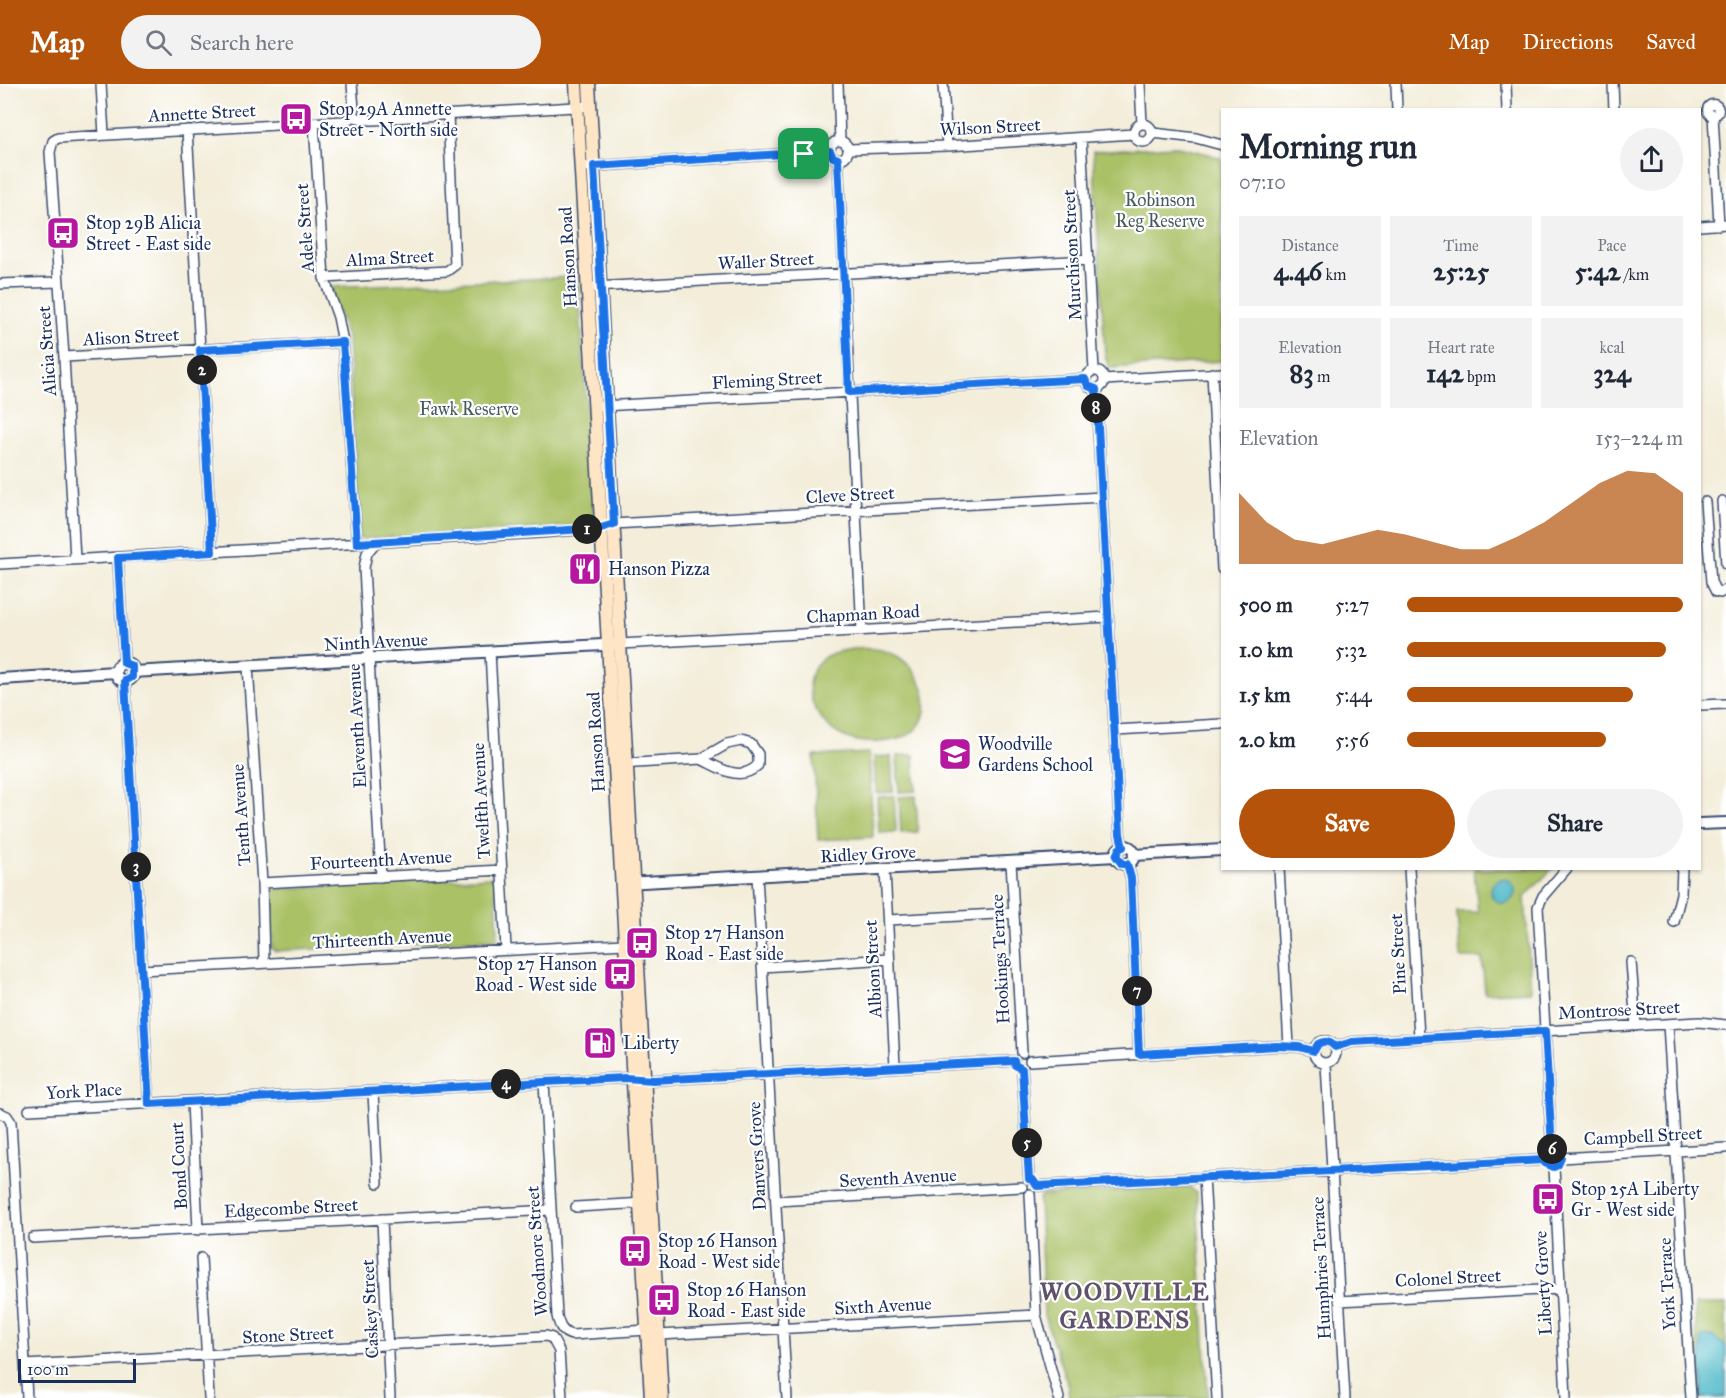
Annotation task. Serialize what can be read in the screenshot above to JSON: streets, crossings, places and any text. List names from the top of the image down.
{
  "streets": {
    "main road": ["Hanson Road"],
    "street": [
      "Annette Street",
      "Wilson Street",
      "Adele Street",
      "Murchison Street",
      "Alma Street",
      "Waller Street",
      "Alison Street",
      "Alicia Street",
      "Fleming Street",
      "Cleve Street",
      "Chapman Road",
      "Ninth Avenue",
      "Eleventh Avenue",
      "Twelfth Avenue",
      "Tenth Avenue",
      "Ridley Grove",
      "Fourteenth Avenue",
      "Thirteenth Avenue",
      "Pine Street",
      "Hookings Terrace",
      "Albion Street",
      "Montrose Street",
      "York Place",
      "Campbell Street",
      "Danvers Grove",
      "Bond Court",
      "Seventh Avenue",
      "Edgecombe Street",
      "Woodmore Street",
      "Humphries Terrace",
      "Colonel Street",
      "Liberty Grove",
      "York Terrace",
      "Sixth Avenue",
      "Caskey Street",
      "Stone Street"
    ]
  },
  "crossings": [
    ["Annette Street", "Adele Street"],
    ["Annette Street", "Hanson Road"],
    ["Annette Street", "Alma Street"],
    ["Annette Street", "Alicia Street"],
    ["Wilson Street", "Murchison Street"],
    ["Adele Street", "Alma Street"],
    ["Adele Street", "Alison Street"],
    ["Adele Street", "Cleve Street"],
    ["Murchison Street", "Waller Street"],
    ["Murchison Street", "Fleming Street"],
    ["Hanson Road", "Waller Street"],
    ["Hanson Road", "Fleming Street"],
    ["Hanson Road", "Cleve Street"],
    ["Hanson Road", "Chapman Road"],
    ["Hanson Road", "Ninth Avenue"],
    ["Hanson Road", "Ridley Grove"],
    ["Hanson Road", "Thirteenth Avenue"],
    ["Hanson Road", "York Place"],
    ["Hanson Road", "Woodmore Street"],
    ["Hanson Road", "Sixth Avenue"],
    ["Alison Street", "Alicia Street"],
    ["Alicia Street", "Cleve Street"],
    ["Cleve Street", "Eleventh Avenue"],
    ["Chapman Road", "Ninth Avenue"],
    ["Ninth Avenue", "Eleventh Avenue"],
    ["Ninth Avenue", "Twelfth Avenue"],
    ["Ninth Avenue", "Tenth Avenue"],
    ["Eleventh Avenue", "Fourteenth Avenue"],
    ["Twelfth Avenue", "Fourteenth Avenue"],
    ["Twelfth Avenue", "Thirteenth Avenue"],
    ["Tenth Avenue", "Fourteenth Avenue"],
    ["Tenth Avenue", "Thirteenth Avenue"],
    ["Ridley Grove", "Hookings Terrace"],
    ["Ridley Grove", "Albion Street"],
    ["Ridley Grove", "Danvers Grove"],
    ["Pine Street", "Montrose Street"],
    ["Hookings Terrace", "York Place"],
    ["Albion Street", "York Place"],
    ["Montrose Street", "Humphries Terrace"],
    ["Montrose Street", "York Terrace"],
    ["York Place", "Danvers Grove"],
    ["York Place", "Bond Court"],
    ["York Place", "Woodmore Street"],
    ["Campbell Street", "Liberty Grove"],
    ["Campbell Street", "York Terrace"],
    ["Danvers Grove", "Seventh Avenue"],
    ["Danvers Grove", "Sixth Avenue"],
    ["Bond Court", "Edgecombe Street"],
    ["Edgecombe Street", "Woodmore Street"],
    ["Edgecombe Street", "Caskey Street"],
    ["Woodmore Street", "Sixth Avenue"],
    ["Humphries Terrace", "Colonel Street"],
    ["Colonel Street", "Liberty Grove"],
    ["Caskey Street", "Stone Street"]
  ],
  "districts": ["WOODVILLE GARDENS"],
  "parks": ["Robinson Reg Reserve", "Fawk Reserve"],
  "places": {
    "bus stop": [
      "Stop 29A Annette Street - North side",
      "Stop 29B Alicia Street - East side",
      "Stop 27 Hanson Road - East side",
      "Stop 27 Hanson Road - West side",
      "Stop 25A Liberty Gr - West side",
      "Stop 26 Hanson Road - West side",
      "Stop 26 Hanson Road - East side"
    ],
    "restaurant": ["Hanson Pizza"],
    "school or university": ["Woodville Gardens School"],
    "fuel station": ["Liberty"]
  },
  "scale_bar": "100 m",
  "page": {
    "header": "Map",
    "search": "Search here",
    "nav": ["Map", "Directions", "Saved"],
    "heading": ["Morning run", "07:10"],
    "stats": [
      ["Distance", "4.46 km"],
      ["Time", "25:25"],
      ["Pace", "5:42 /km"],
      ["Elevation", "83 m"],
      ["Heart rate", "142 bpm"],
      ["kcal", "324"]
    ],
    "pins": [
      "2",
      "8",
      "1",
      "3",
      "7",
      "4",
      "5",
      "6"
    ],
    "chart": ["Elevation", "153–224 m"],
    "list": [
      {
        "name": "500 m",
        "note": "5:27"
      },
      {
        "name": "1.0 km",
        "note": "5:32"
      },
      {
        "name": "1.5 km",
        "note": "5:44"
      },
      {
        "name": "2.0 km",
        "note": "5:56"
      }
    ],
    "buttons": ["Save", "Share"],
    "scale": "100 m"
  }
}
